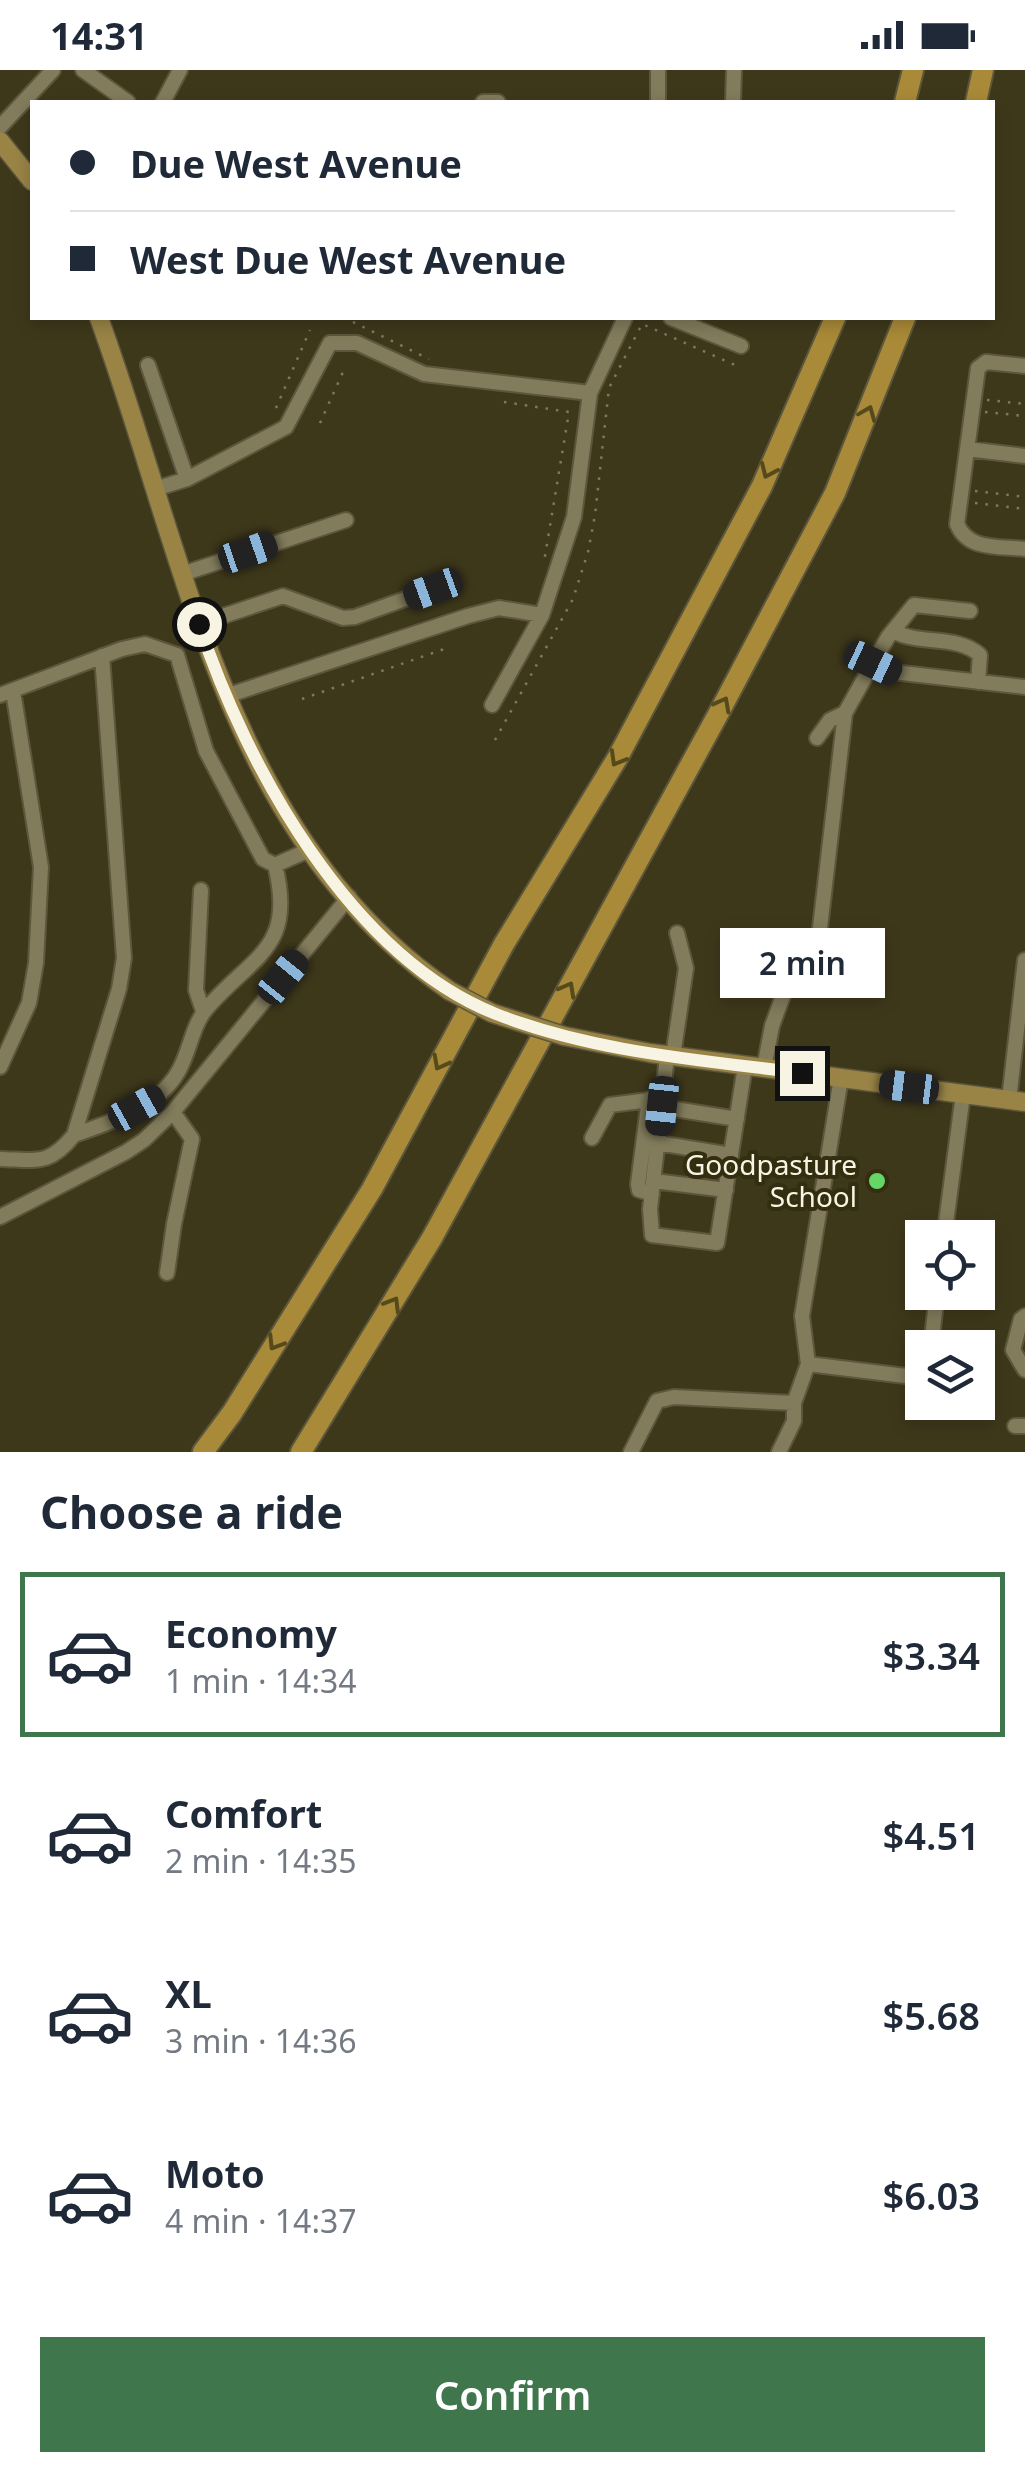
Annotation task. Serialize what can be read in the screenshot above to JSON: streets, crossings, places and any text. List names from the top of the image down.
{
  "places": ["Goodpasture School"],
  "page": {
    "status": "14:31",
    "banner": ["Due West Avenue", "West Due West Avenue"],
    "bubble": "2 min",
    "heading": "Choose a ride",
    "list": [
      {
        "name": "Economy",
        "note": "1 min · 14:34",
        "value": "$3.34"
      },
      {
        "name": "Comfort",
        "note": "2 min · 14:35",
        "value": "$4.51"
      },
      {
        "name": "XL",
        "note": "3 min · 14:36",
        "value": "$5.68"
      },
      {
        "name": "Moto",
        "note": "4 min · 14:37",
        "value": "$6.03"
      }
    ],
    "buttons": "Confirm"
  }
}
